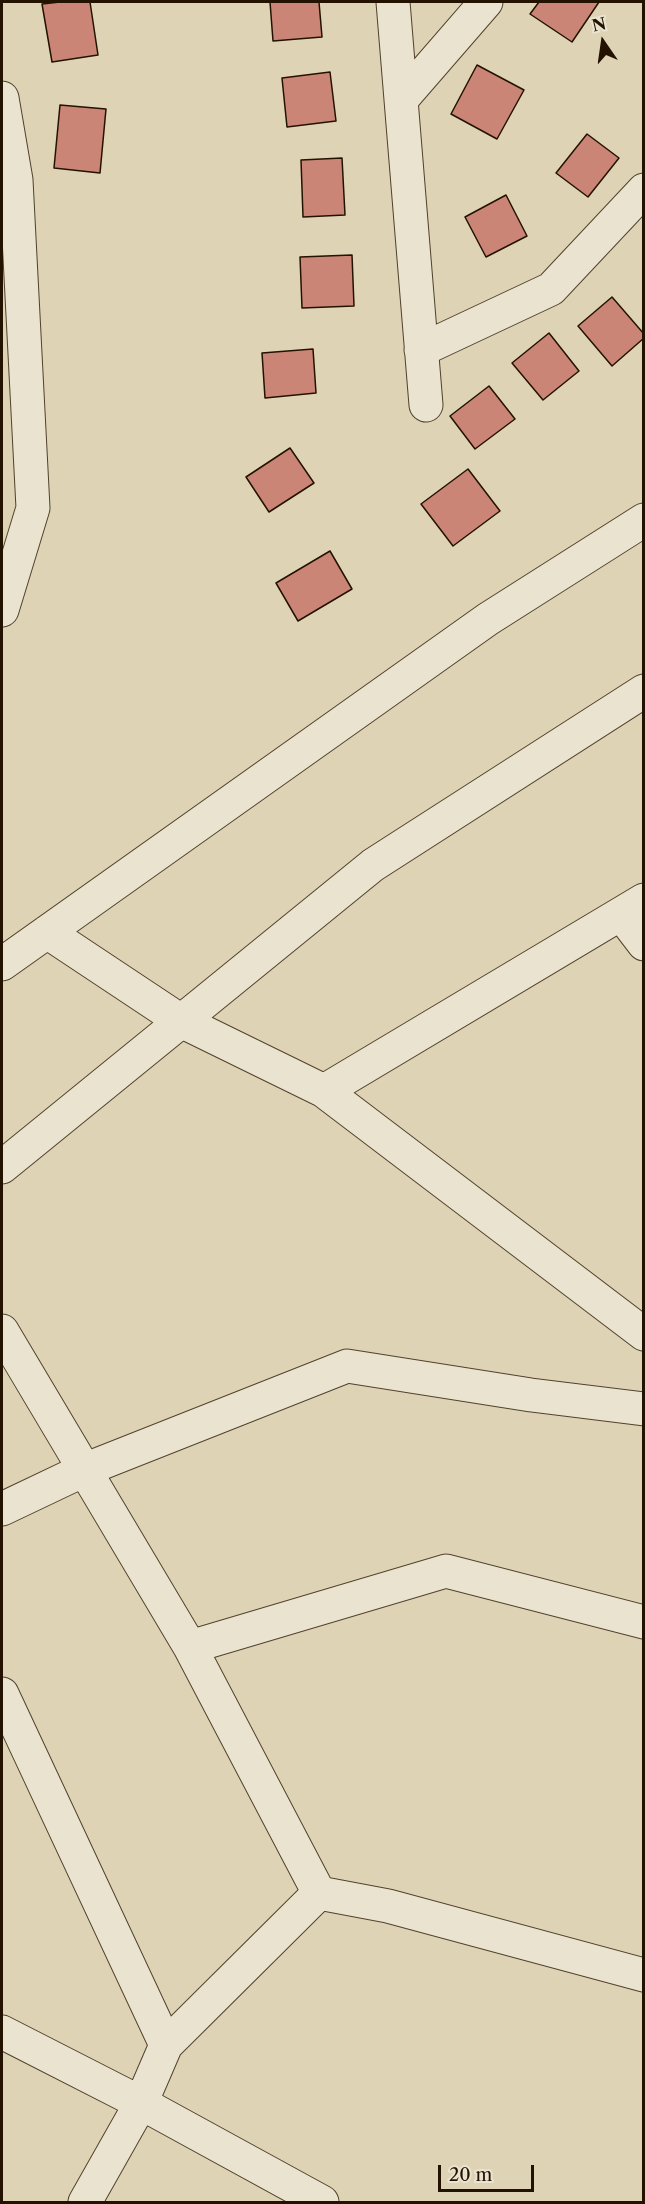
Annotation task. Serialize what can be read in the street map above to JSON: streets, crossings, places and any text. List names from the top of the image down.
{
  "scale_bar": "20 m",
  "north": "top"
}
